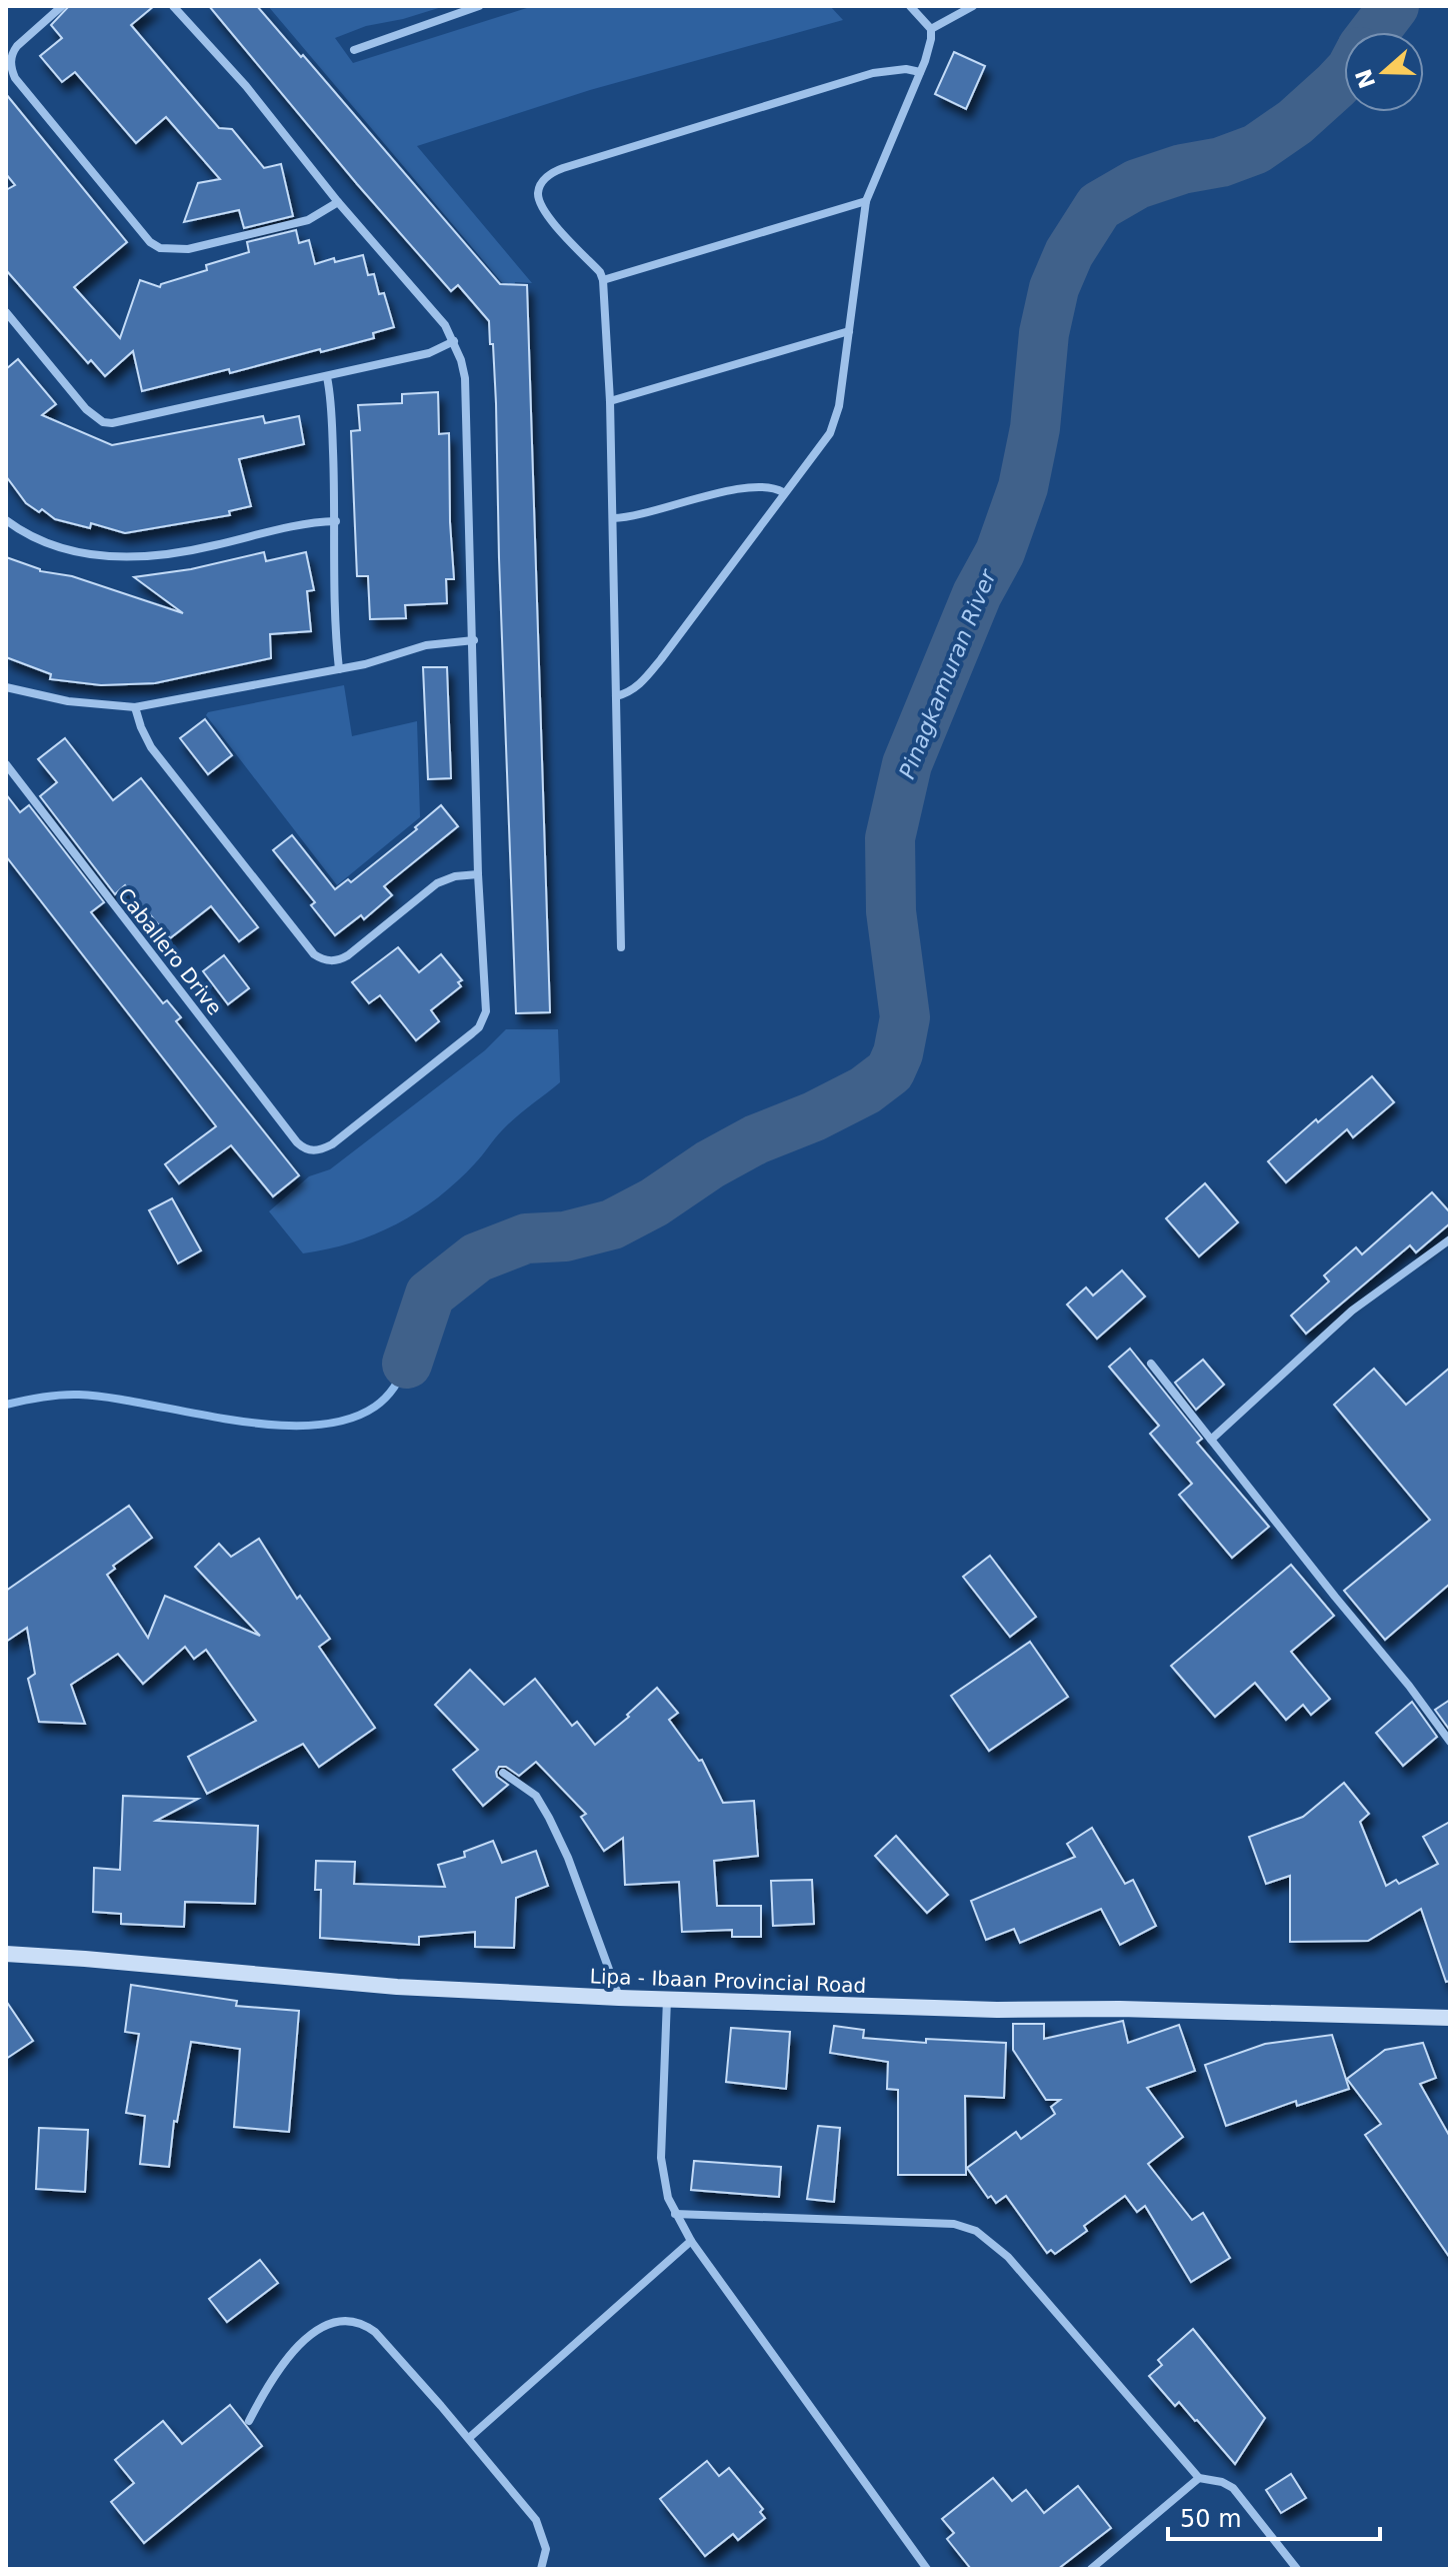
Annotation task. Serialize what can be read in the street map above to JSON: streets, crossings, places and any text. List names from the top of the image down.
{
  "streets": {
    "main road": ["Lipa - Ibaan Provincial Road"],
    "street": ["Caballero Drive"]
  },
  "water": ["Pinagkamuran River"],
  "scale_bar": "50 m",
  "north": "left"
}
